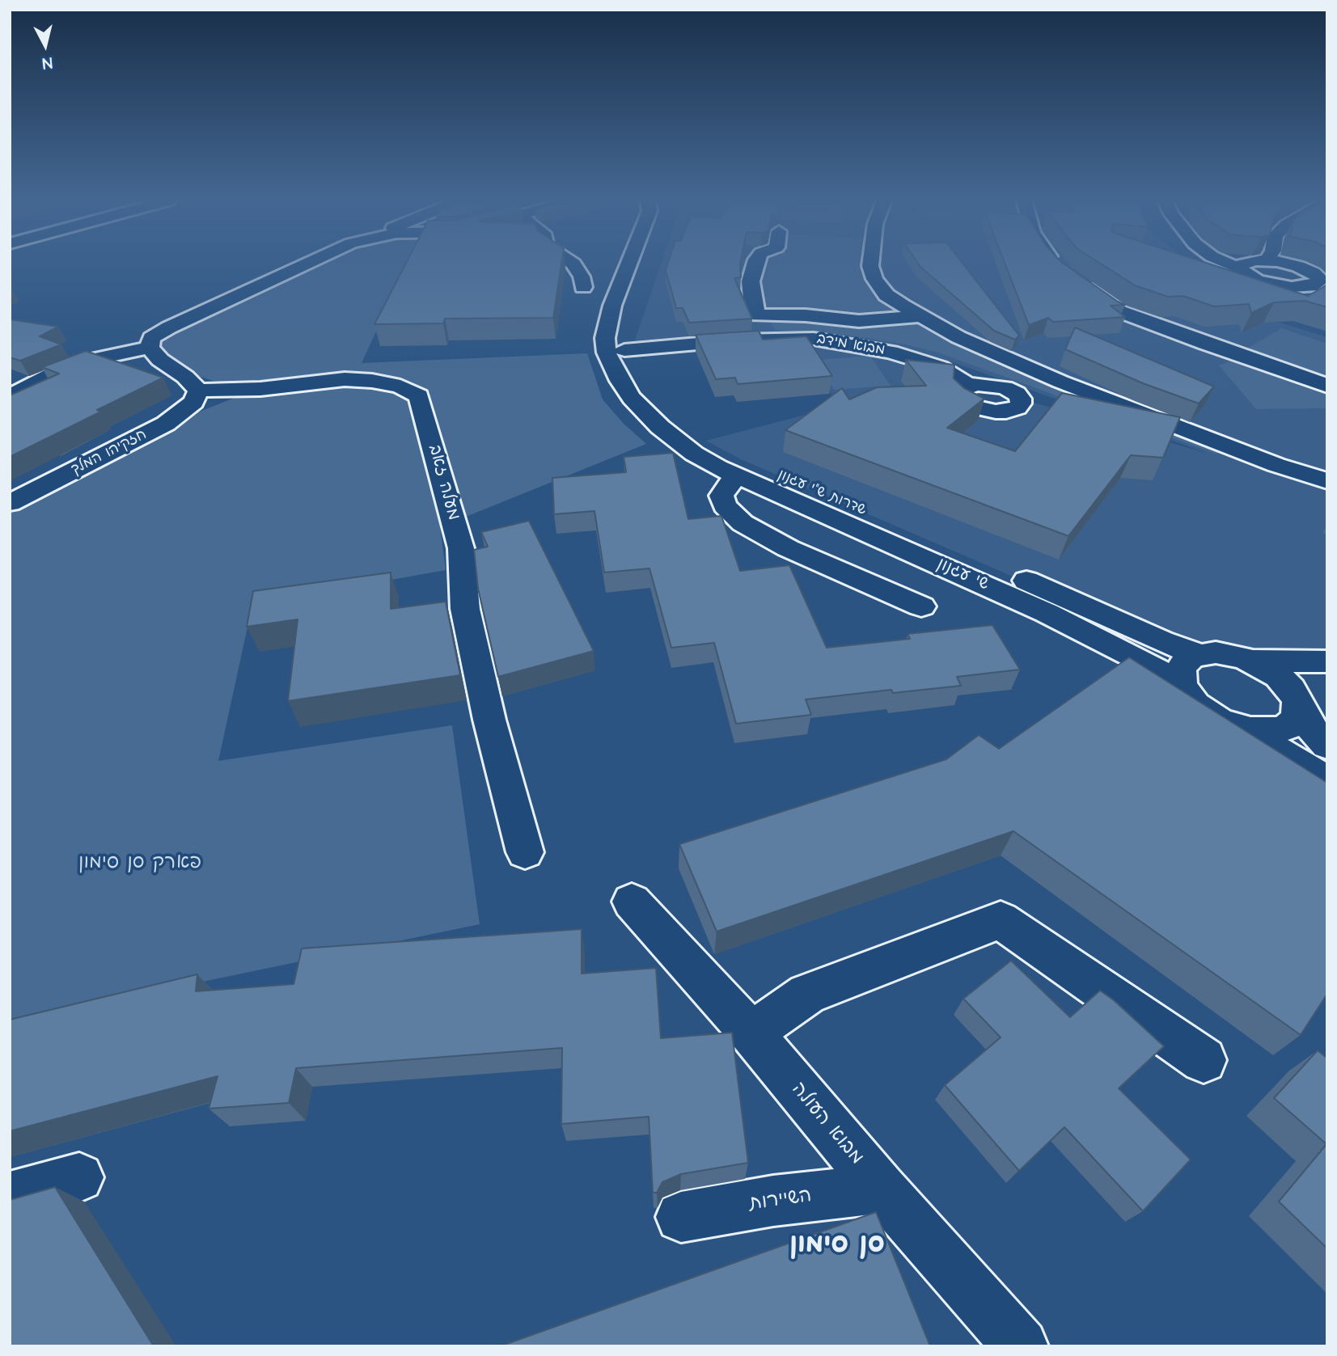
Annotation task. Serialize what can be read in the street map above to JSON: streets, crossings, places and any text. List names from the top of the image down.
{
  "streets": {
    "street": [
      "מבוא מידב",
      "חזקיהו המלך",
      "מעלה זאב",
      "שדרות ש\"י עגנון",
      "שי עגנון",
      "מבוא העולה",
      "השיירות"
    ]
  },
  "crossings": [
    ["מבוא מידב", "שדרות ש\"י עגנון"],
    ["חזקיהו המלך", "מעלה זאב"],
    ["מבוא העולה", "השיירות"]
  ],
  "districts": ["סן סימון"],
  "parks": ["פארק סן סימון"],
  "north": "bottom"
}
